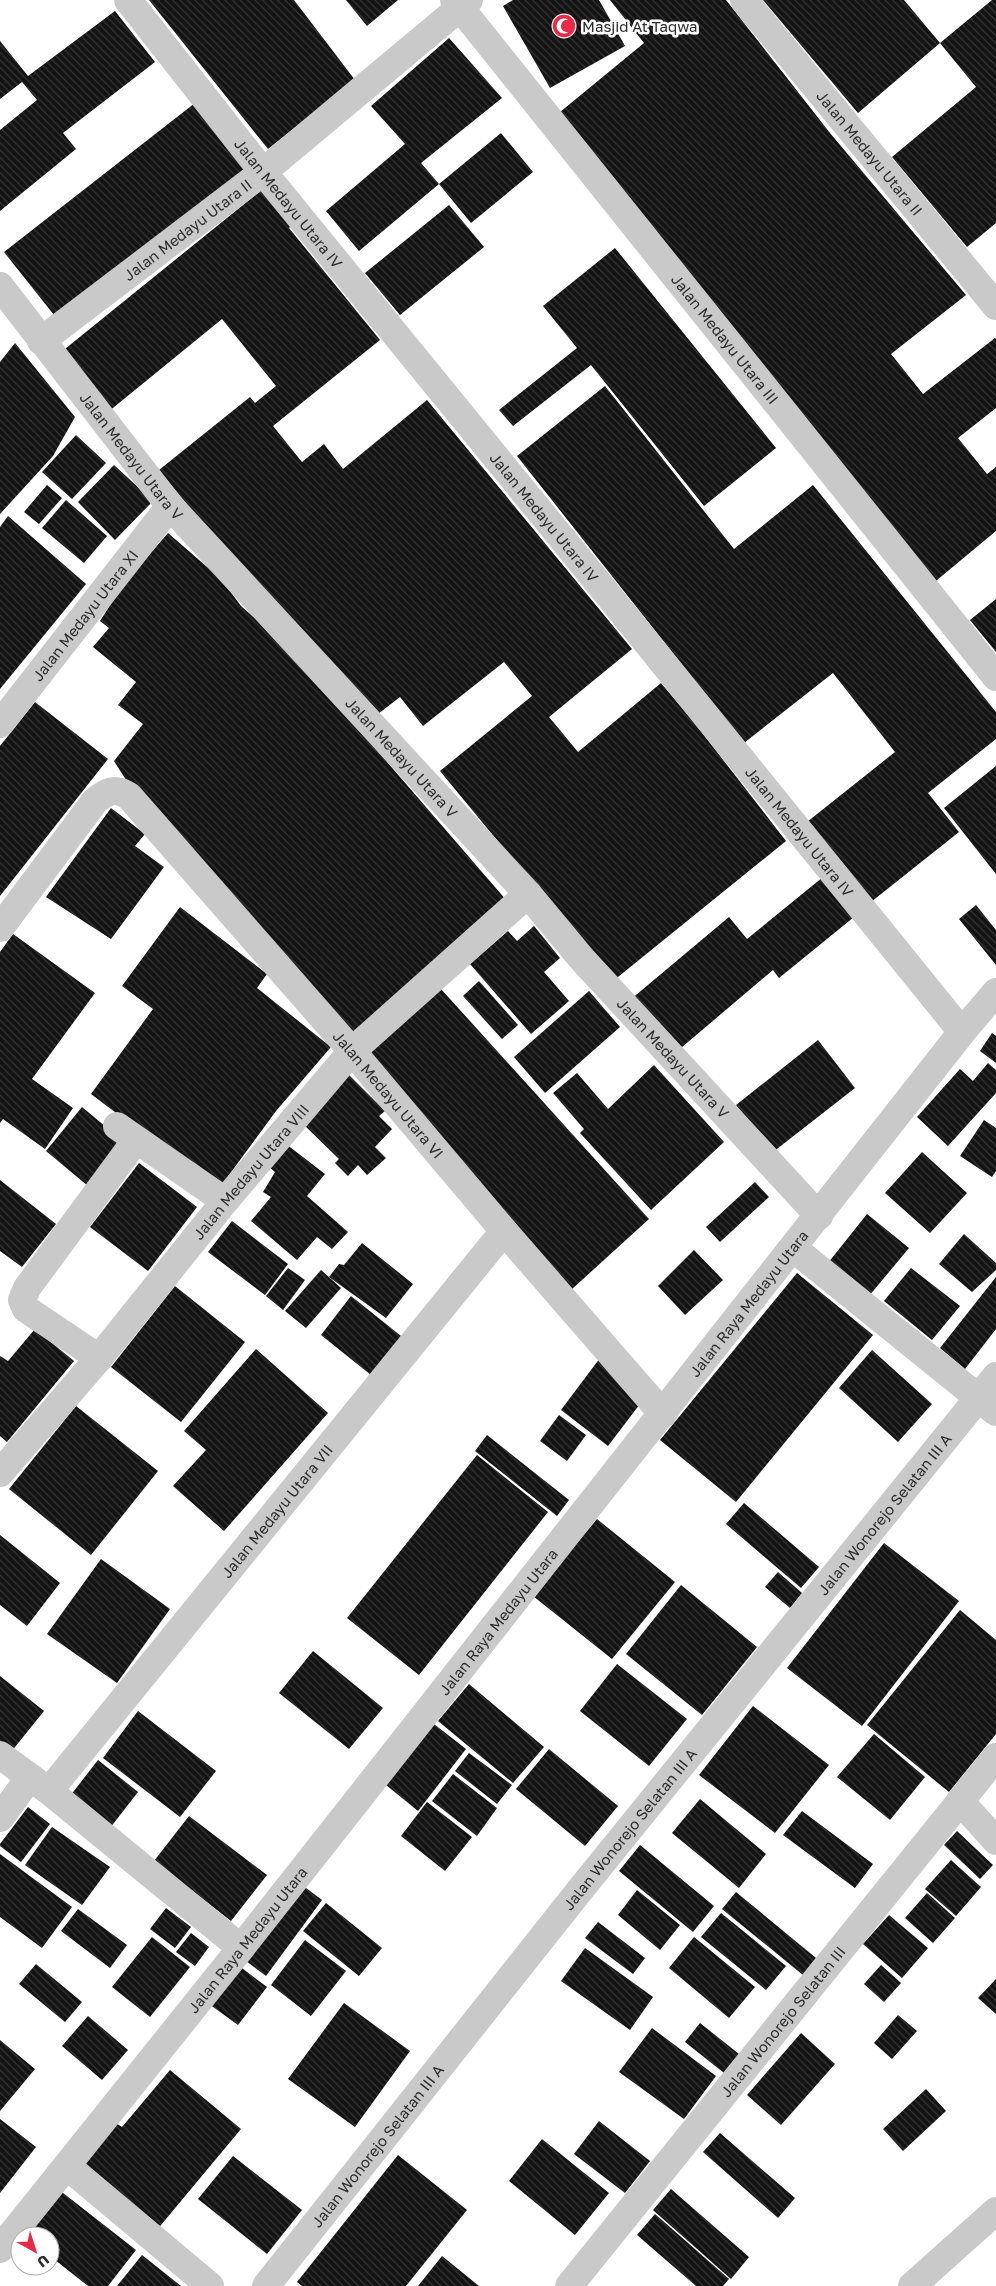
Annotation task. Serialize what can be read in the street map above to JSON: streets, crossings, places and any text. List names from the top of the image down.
{
  "streets": {
    "street": [
      "Jalan Medayu Utara II",
      "Jalan Medayu Utara IV",
      "Jalan Medayu Utara III",
      "Jalan Medayu Utara V",
      "Jalan Medayu Utara XI",
      "Jalan Medayu Utara VI",
      "Jalan Medayu Utara VIII",
      "Jalan Raya Medayu Utara",
      "Jalan Medayu Utara VII",
      "Jalan Wonorejo Selatan III A",
      "Jalan Wonorejo Selatan III"
    ]
  },
  "crossings": [
    ["Jalan Medayu Utara II", "Jalan Medayu Utara IV"],
    ["Jalan Medayu Utara II", "Jalan Medayu Utara III"],
    ["Jalan Medayu Utara II", "Jalan Medayu Utara V"],
    ["Jalan Medayu Utara IV", "Jalan Raya Medayu Utara"],
    ["Jalan Medayu Utara V", "Jalan Medayu Utara XI"],
    ["Jalan Medayu Utara V", "Jalan Medayu Utara VIII"],
    ["Jalan Medayu Utara V", "Jalan Raya Medayu Utara"],
    ["Jalan Medayu Utara VI", "Jalan Medayu Utara VIII"],
    ["Jalan Medayu Utara VI", "Jalan Raya Medayu Utara"],
    ["Jalan Medayu Utara VI", "Jalan Medayu Utara VII"]
  ],
  "places": {
    "mosque": ["Masjid At Taqwa"]
  },
  "north": "bottom right"
}
